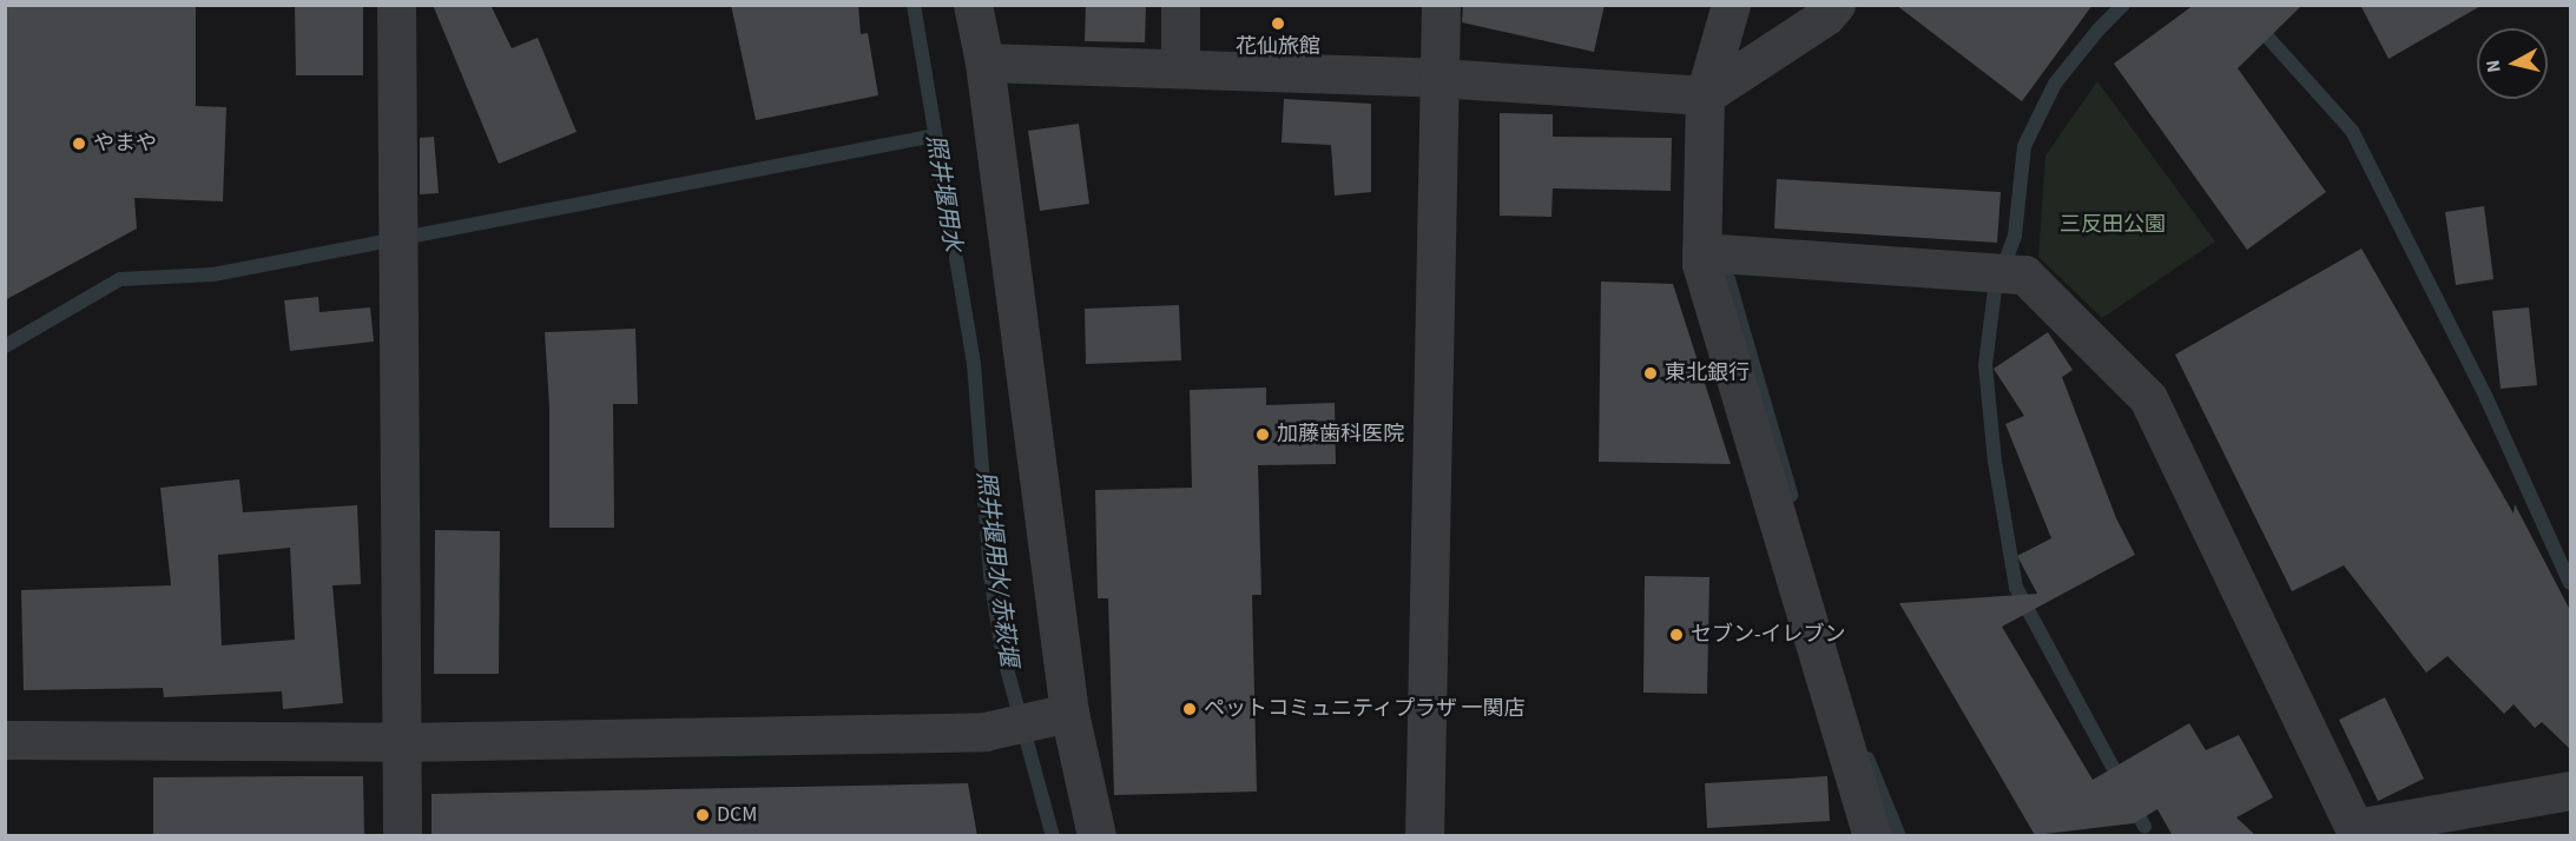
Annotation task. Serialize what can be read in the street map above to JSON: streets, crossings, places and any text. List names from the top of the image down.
{
  "water": ["照井堰用水", "照井堰用水/赤萩堰"],
  "parks": ["三反田公園"],
  "places": [
    "花仙旅館",
    "やまや",
    "東北銀行",
    "加藤歯科医院",
    "セブン-イレブン",
    "ペットコミュニティプラザ 一関店",
    "DCM"
  ],
  "north": "left"
}
